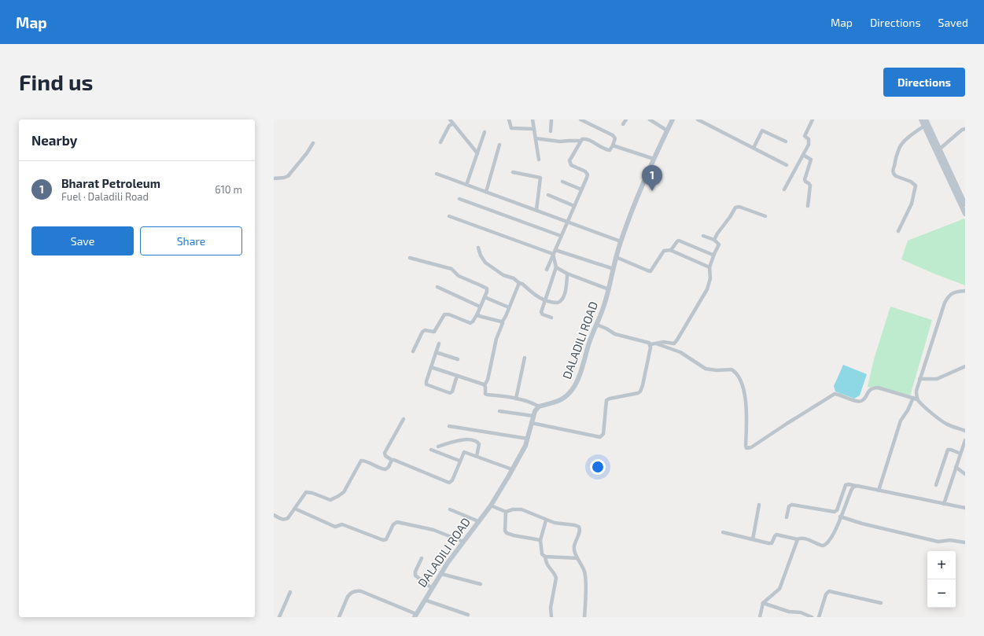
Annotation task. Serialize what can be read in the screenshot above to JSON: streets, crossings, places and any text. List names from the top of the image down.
{
  "streets": {
    "main road": ["DALADILI ROAD"]
  },
  "page": {
    "header": "Map",
    "nav": ["Map", "Directions", "Saved"],
    "buttons": [
      "Directions",
      ["Save", "Share"]
    ],
    "title": "Find us",
    "heading": "Nearby",
    "list": [
      {
        "mark": "1",
        "name": "Bharat Petroleum",
        "note": "Fuel · Daladili Road",
        "value": "610 m"
      }
    ],
    "pins": "1",
    "map_buttons": ["+", "−"]
  }
}
